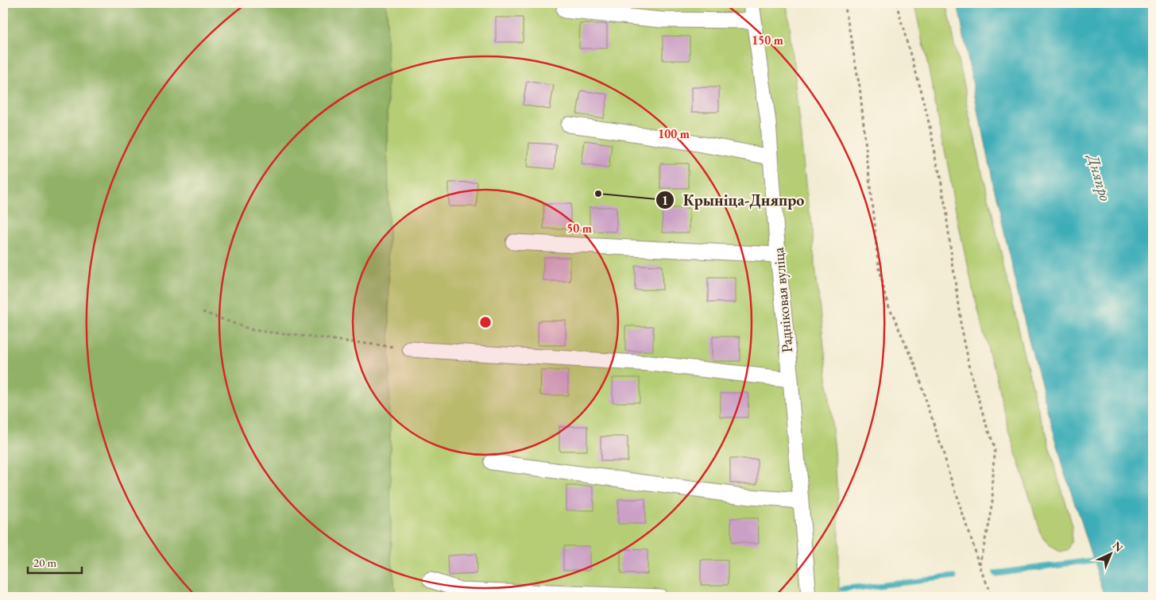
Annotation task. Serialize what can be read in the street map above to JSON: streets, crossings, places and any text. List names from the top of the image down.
{
  "streets": {
    "street": ["Радніковая вуліца"]
  },
  "water": ["Дняпро"],
  "places": ["Крыніца-Дняпро"],
  "scale_bar": "20 m",
  "north": "top right",
  "rings": ["150 m", "100 m", "50 m"]
}
